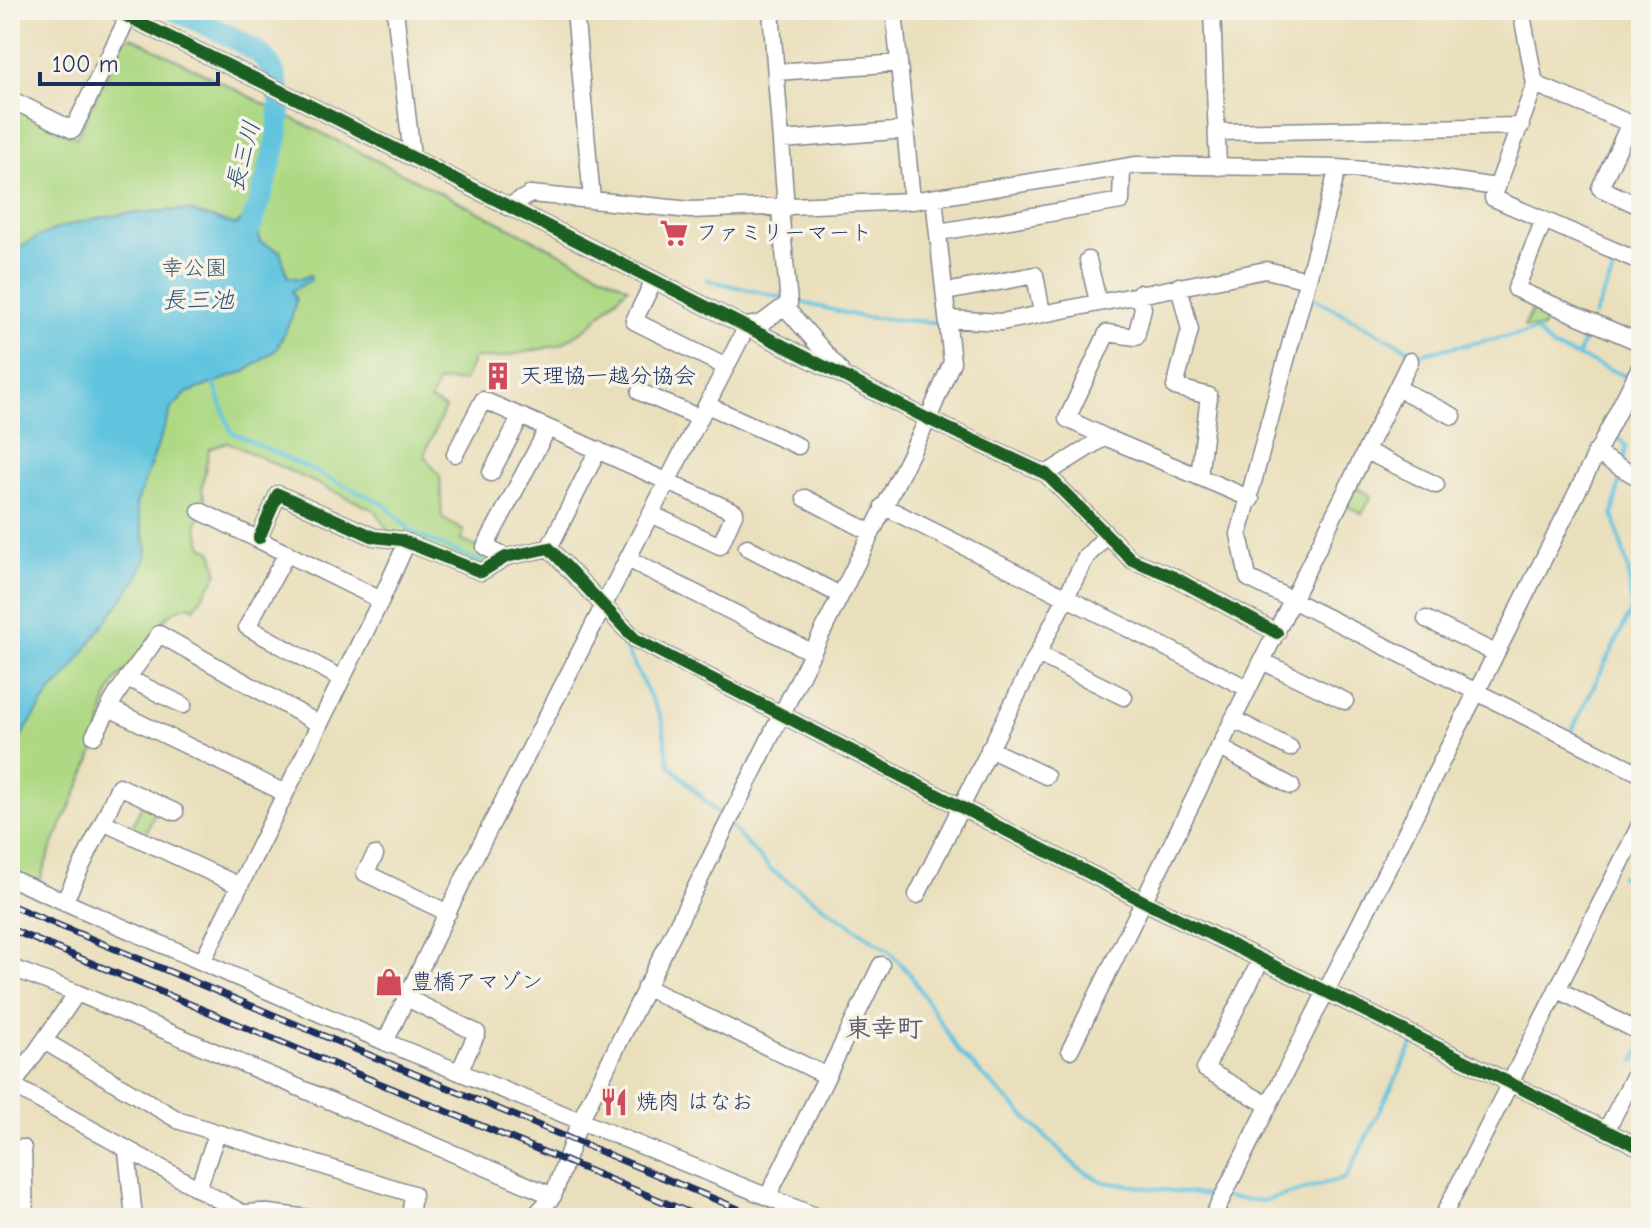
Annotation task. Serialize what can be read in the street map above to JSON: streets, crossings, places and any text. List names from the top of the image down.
{
  "districts": ["東幸町"],
  "water": ["長三川", "長三池"],
  "parks": ["幸公園"],
  "places": {
    "supermarket": ["ファミリーマート"],
    "building": ["天理協一越分協会"],
    "shop": ["豊橋アマゾン"],
    "restaurant": ["焼肉 はなお"]
  },
  "scale_bar": "100 m"
}
